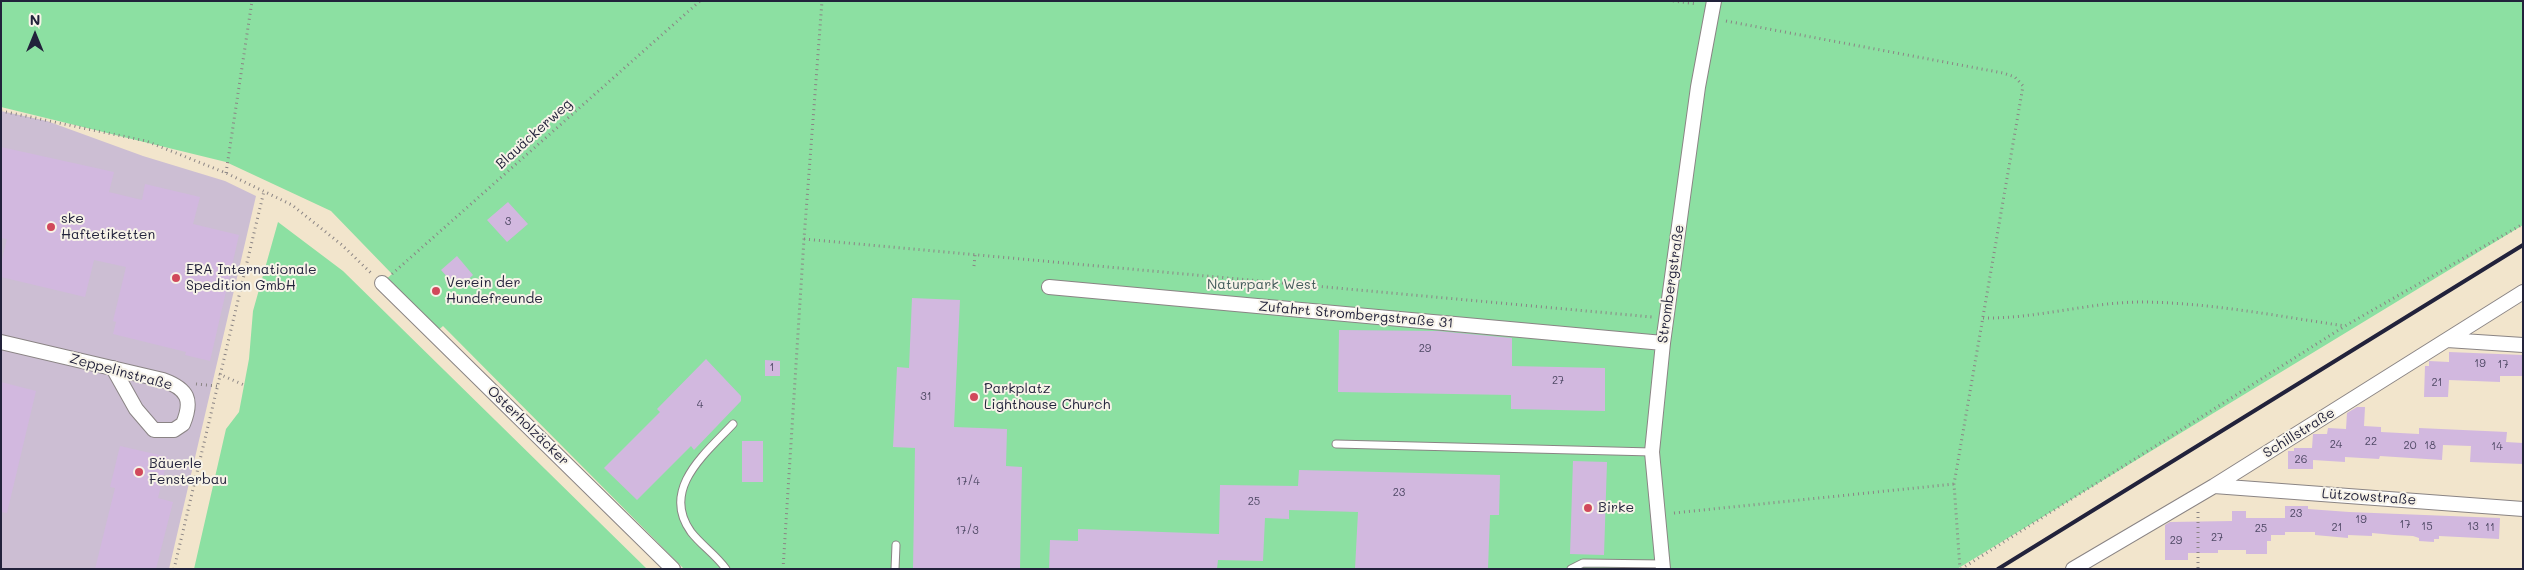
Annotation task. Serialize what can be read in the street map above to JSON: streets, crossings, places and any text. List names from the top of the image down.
{
  "streets": {
    "street": [
      "Strombergstraße",
      "Zufahrt Strombergstraße 31",
      "Zeppelinstraße",
      "Osterholzäcker",
      "Schillstraße",
      "Lützowstraße"
    ],
    "path": ["Blauäckerweg"]
  },
  "crossings": [
    ["Blauäckerweg", "Osterholzäcker"],
    ["Strombergstraße", "Zufahrt Strombergstraße 31"],
    ["Schillstraße", "Lützowstraße"]
  ],
  "parks": ["Naturpark West"],
  "places": [
    "ske Haftetiketten",
    "ERA Internationale Spedition GmbH",
    "Verein der Hundefreunde",
    "Parkplatz Lighthouse Church",
    "Bäuerle Fensterbau",
    "Birke"
  ],
  "house_numbers": [
    "3",
    "29",
    "19",
    "17",
    "1",
    "27",
    "21",
    "31",
    "4",
    "22",
    "24",
    "20",
    "18",
    "14",
    "26",
    "17/4",
    "23",
    "25",
    "23",
    "19",
    "17",
    "15",
    "13",
    "21",
    "11",
    "25",
    "17/3",
    "27",
    "29"
  ],
  "north": "top"
}
